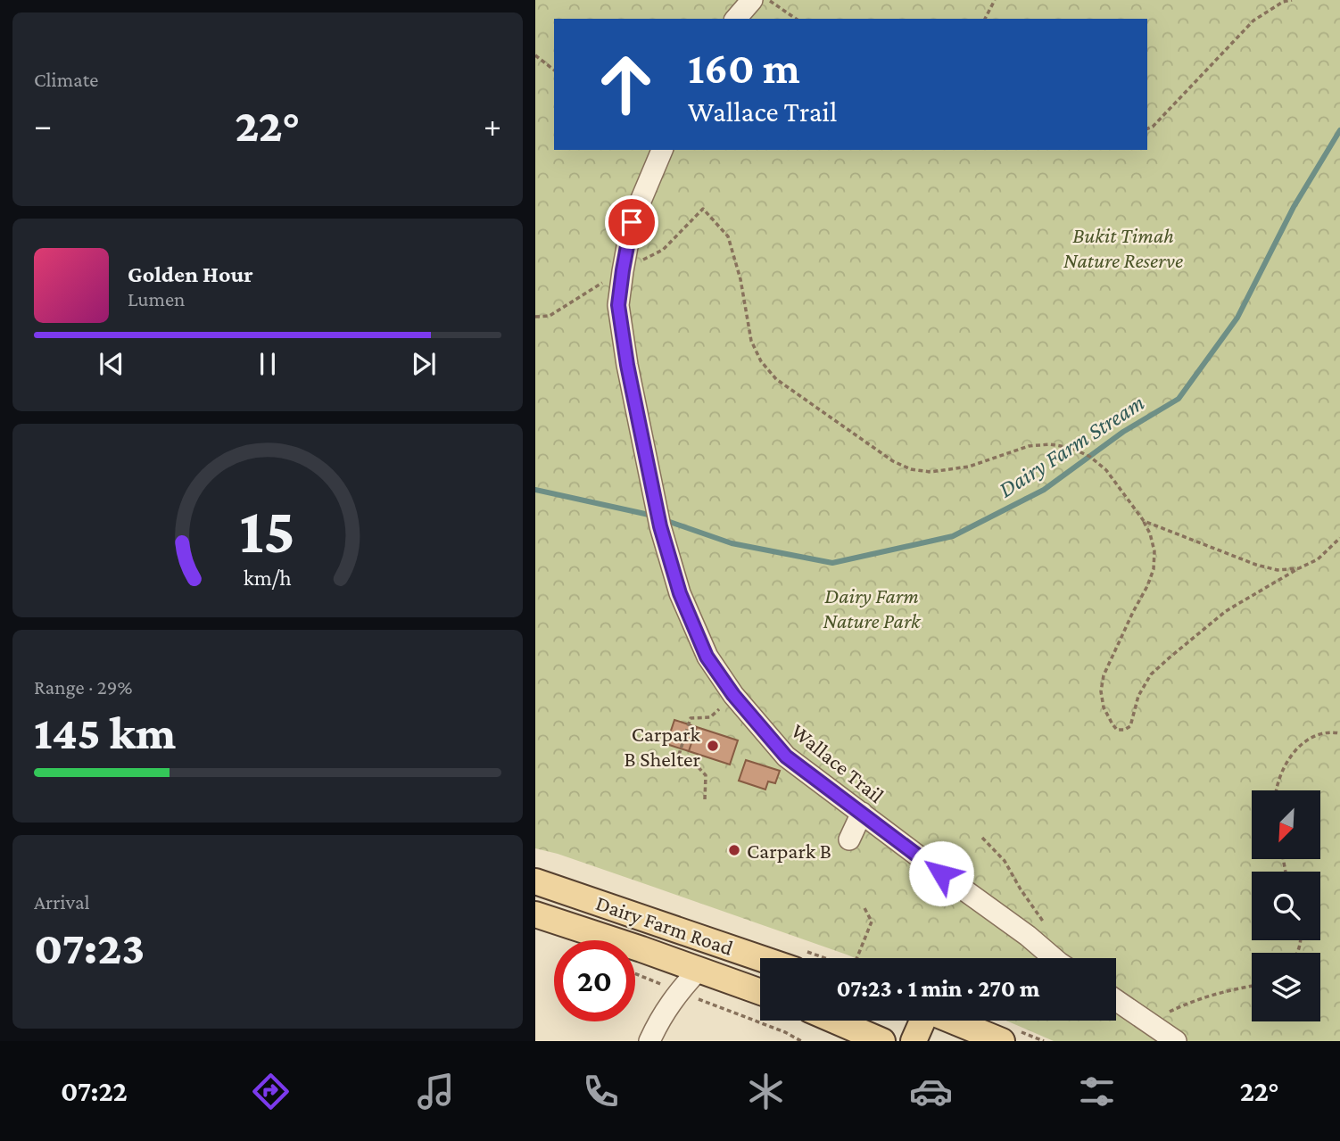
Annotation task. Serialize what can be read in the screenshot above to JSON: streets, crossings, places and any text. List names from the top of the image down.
{
  "streets": {
    "main road": ["Dairy Farm Road"],
    "lane": ["Wallace Trail"]
  },
  "water": ["Dairy Farm Stream"],
  "parks": ["Bukit Timah Nature Reserve", "Dairy Farm Nature Park"],
  "places": ["Carpark B Shelter", "Carpark B"],
  "north": "bottom left",
  "page": {
    "tile": [
      "Climate",
      ["Range · 29%", "145 km"],
      ["Arrival", "07:23"]
    ],
    "turn": ["160 m", "Wallace Trail"],
    "heat": ["−", "22°", "+"],
    "song": ["Golden Hour", "Lumen"],
    "limit": "20",
    "trip": "07:23 · 1 min · 270 m",
    "tabs": ["07:22", "22°"],
    "gauge": ["15", "km/h"]
  }
}
